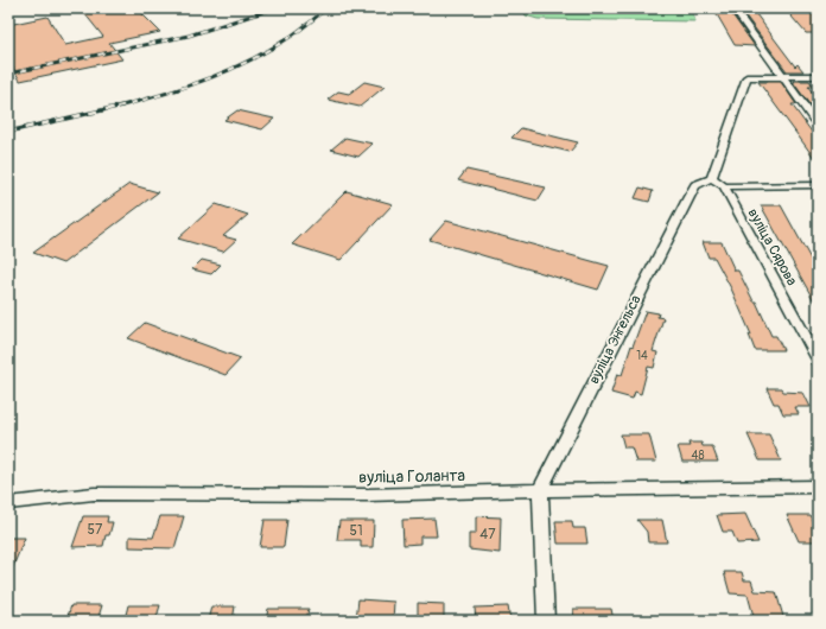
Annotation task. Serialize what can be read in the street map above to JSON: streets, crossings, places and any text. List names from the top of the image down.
{
  "streets": {
    "street": ["вуліца Сярова", "вуліца Энгельса", "вуліца Голанта"]
  },
  "crossings": [
    ["вуліца Сярова", "вуліца Энгельса"],
    ["вуліца Энгельса", "вуліца Голанта"]
  ],
  "house_numbers": [
    "14",
    "48",
    "57",
    "51",
    "47"
  ]
}
